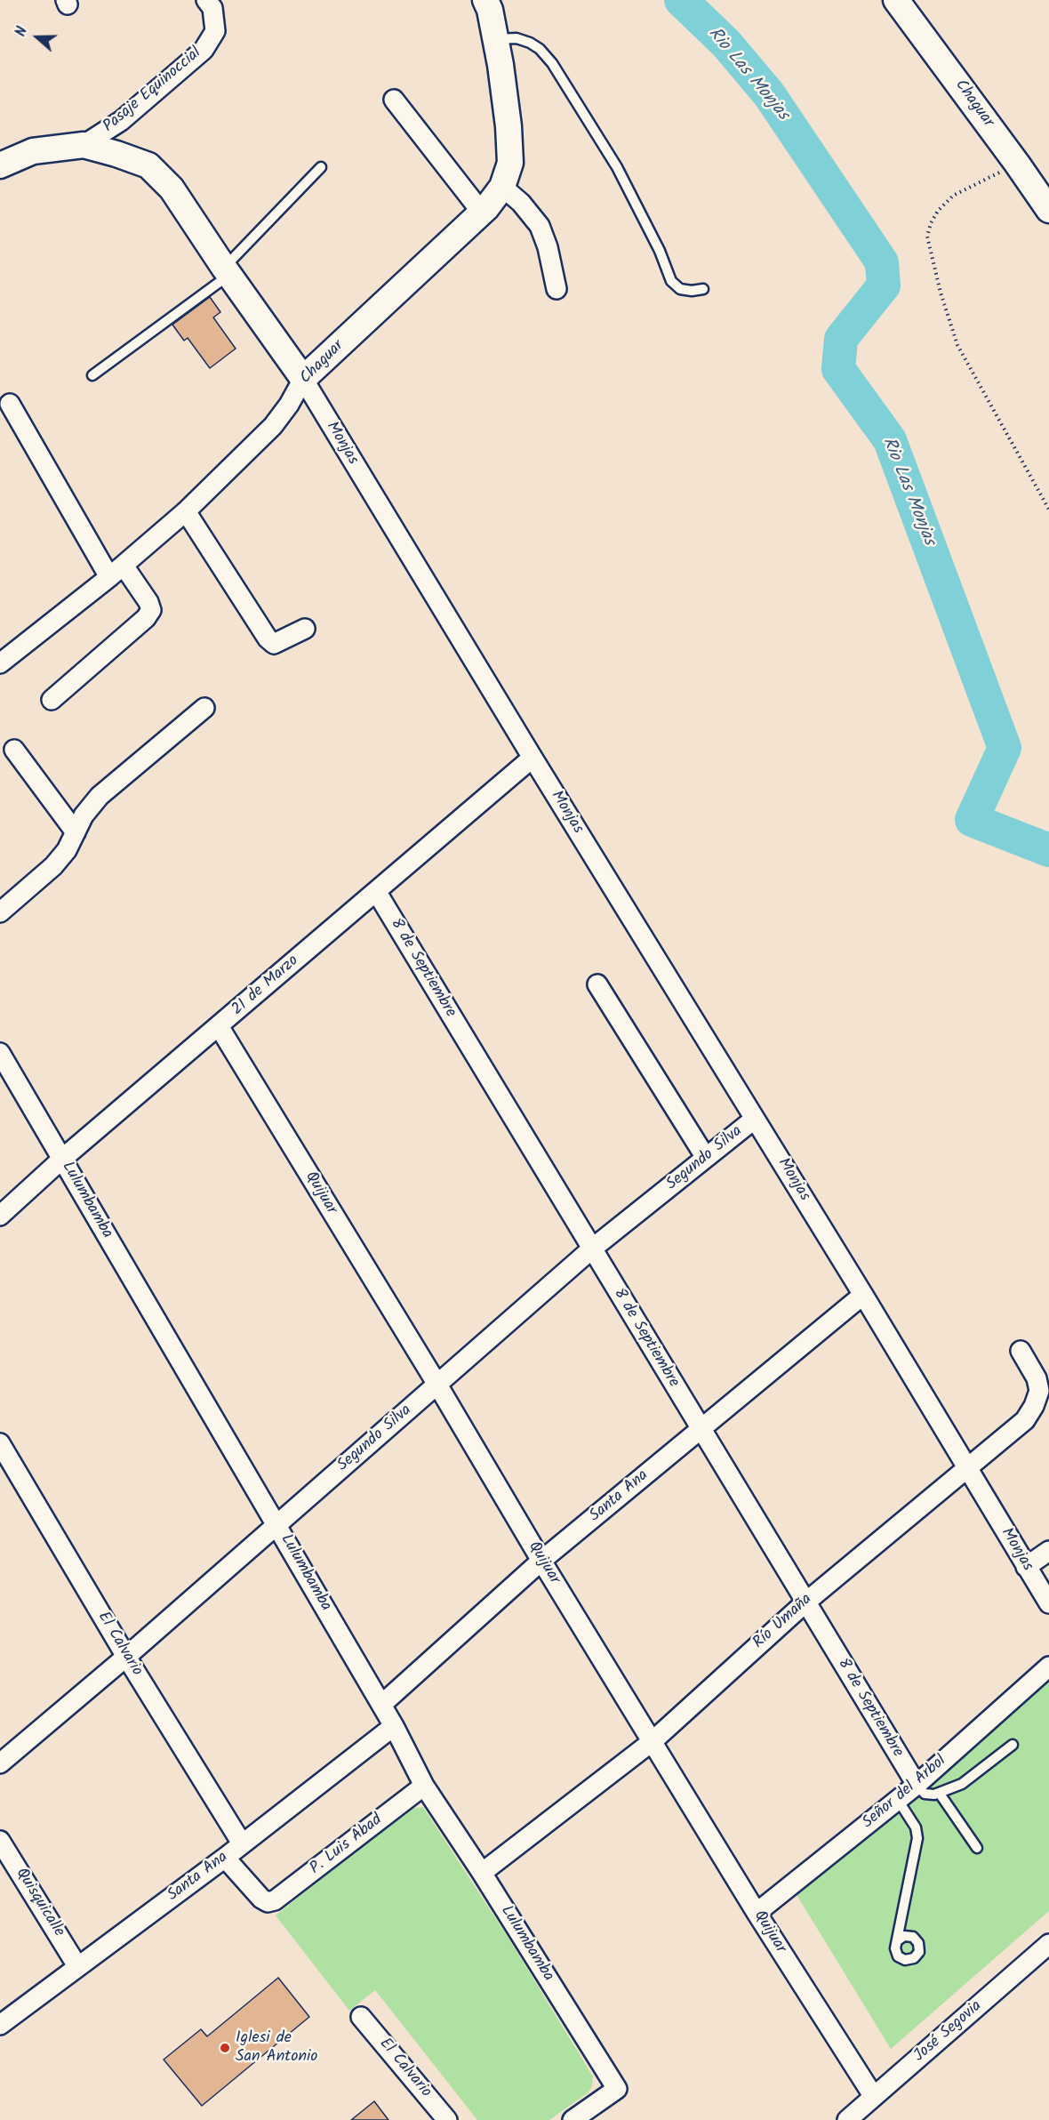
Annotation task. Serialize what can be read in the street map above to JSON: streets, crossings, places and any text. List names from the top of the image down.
{
  "streets": {
    "street": [
      "Pasaje Equinoccial",
      "Chaguar",
      "Monjas",
      "8 de Septiembre",
      "21 de Marzo",
      "Segundo Silva",
      "Quijuar",
      "Lulumbamba",
      "Santa Ana",
      "Río Umaña",
      "El Calvario",
      "Señor del Arbol",
      "P. Luis Abad",
      "Quisquicalle",
      "José Segovia"
    ]
  },
  "crossings": [
    ["Pasaje Equinoccial", "Monjas"],
    ["Chaguar", "Monjas"],
    ["Monjas", "21 de Marzo"],
    ["Monjas", "Segundo Silva"],
    ["Monjas", "Santa Ana"],
    ["Monjas", "Río Umaña"],
    ["8 de Septiembre", "21 de Marzo"],
    ["8 de Septiembre", "Segundo Silva"],
    ["8 de Septiembre", "Santa Ana"],
    ["8 de Septiembre", "Río Umaña"],
    ["8 de Septiembre", "Señor del Arbol"],
    ["21 de Marzo", "Quijuar"],
    ["21 de Marzo", "Lulumbamba"],
    ["Segundo Silva", "Quijuar"],
    ["Segundo Silva", "Lulumbamba"],
    ["Segundo Silva", "El Calvario"],
    ["Quijuar", "Santa Ana"],
    ["Quijuar", "Río Umaña"],
    ["Quijuar", "Señor del Arbol"],
    ["Quijuar", "José Segovia"],
    ["Lulumbamba", "Santa Ana"],
    ["Lulumbamba", "Río Umaña"],
    ["Lulumbamba", "P. Luis Abad"],
    ["Santa Ana", "El Calvario"],
    ["Santa Ana", "P. Luis Abad"],
    ["Santa Ana", "Quisquicalle"]
  ],
  "water": ["Rio Las Monjas"],
  "places": ["Iglesi de San Antonio"],
  "north": "left"
}
